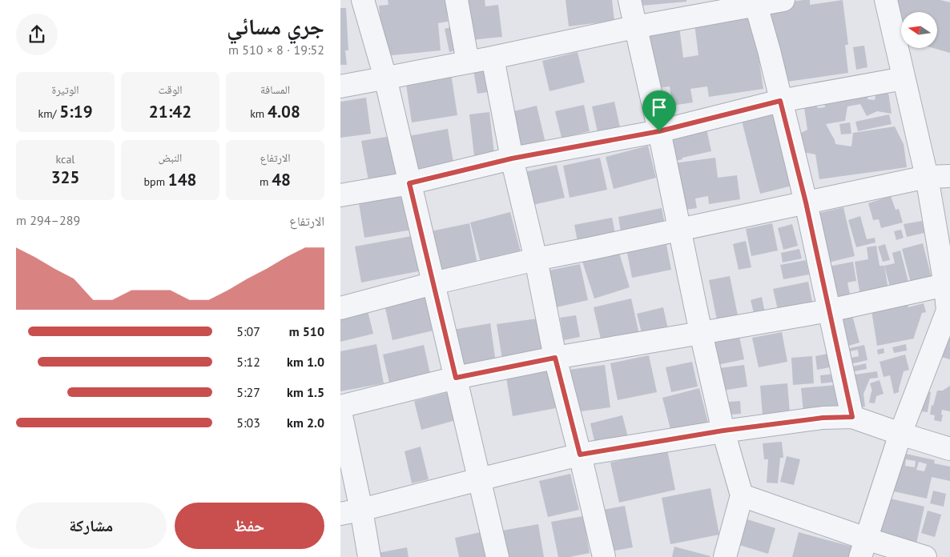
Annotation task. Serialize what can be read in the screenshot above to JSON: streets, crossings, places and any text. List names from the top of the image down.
{
  "north": "left",
  "page": {
    "heading": ["جري مسائي", "19:52 · 8 × 510 m"],
    "stats": [
      ["المسافة", "4.08 km"],
      ["الوقت", "21:42"],
      ["الوتيرة", "5:19 /km"],
      ["الارتفاع", "48 m"],
      ["النبض", "148 bpm"],
      ["kcal", "325"]
    ],
    "chart": ["الارتفاع", "289–294 m"],
    "list": [
      {
        "name": "510 m",
        "note": "5:07"
      },
      {
        "name": "1.0 km",
        "note": "5:12"
      },
      {
        "name": "1.5 km",
        "note": "5:27"
      },
      {
        "name": "2.0 km",
        "note": "5:03"
      }
    ],
    "buttons": ["حفظ", "مشاركة"]
  }
}
